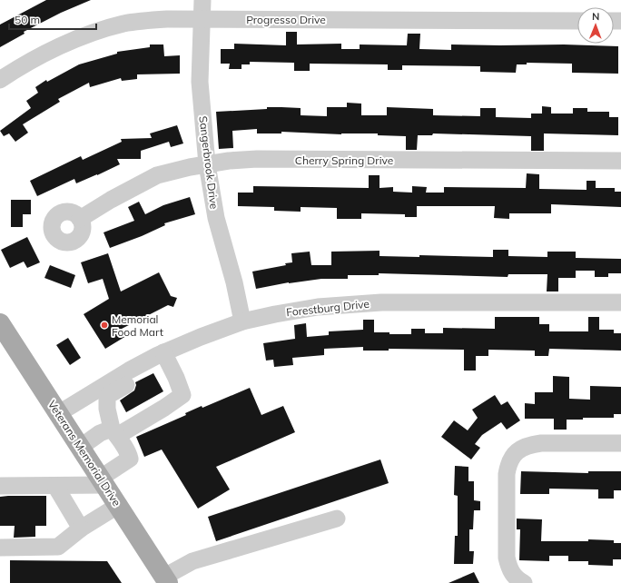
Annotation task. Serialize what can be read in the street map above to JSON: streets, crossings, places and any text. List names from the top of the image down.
{
  "streets": {
    "main road": ["Veterans Memorial Drive"],
    "street": [
      "Progresso Drive",
      "Cherry Spring Drive",
      "Sangerbrook Drive",
      "Forestburg Drive"
    ]
  },
  "crossings": [
    ["Progresso Drive", "Sangerbrook Drive"],
    ["Cherry Spring Drive", "Sangerbrook Drive"],
    ["Sangerbrook Drive", "Forestburg Drive"],
    ["Forestburg Drive", "Veterans Memorial Drive"]
  ],
  "places": ["Memorial Food Mart"],
  "scale_bar": "50 m",
  "north": "top"
}
